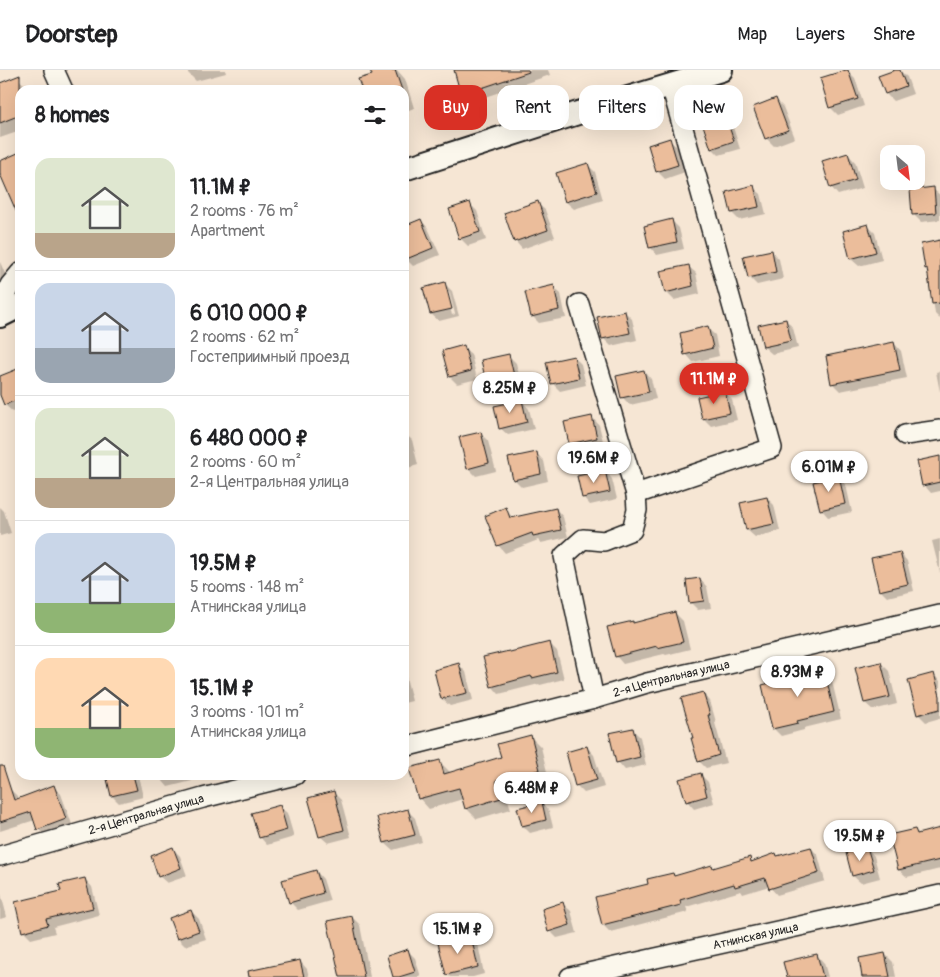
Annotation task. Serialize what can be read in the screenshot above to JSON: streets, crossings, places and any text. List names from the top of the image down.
{
  "streets": {
    "street": ["2-я Центральная улица", "Атнинская улица"]
  },
  "north": "bottom right",
  "page": {
    "header": "Doorstep",
    "nav": ["Map", "Layers", "Share"],
    "chip": [
      "Buy",
      "Rent",
      "Filters",
      "New"
    ],
    "heading": "8 homes",
    "list": [
      {
        "name": "11.1M ₽",
        "note": "2 rooms · 76 m² · Apartment"
      },
      {
        "name": "6 010 000 ₽",
        "note": "2 rooms · 62 m² · Гостеприимный проезд"
      },
      {
        "name": "6 480 000 ₽",
        "note": "2 rooms · 60 m² · 2-я Центральная улица"
      },
      {
        "name": "19.5M ₽",
        "note": "5 rooms · 148 m² · Атнинская улица"
      },
      {
        "name": "15.1M ₽",
        "note": "3 rooms · 101 m² · Атнинская улица"
      }
    ],
    "price": [
      "11.1M ₽",
      "8.25M ₽",
      "19.6M ₽",
      "6.01M ₽",
      "8.93M ₽",
      "6.48M ₽",
      "19.5M ₽",
      "15.1M ₽"
    ]
  }
}
